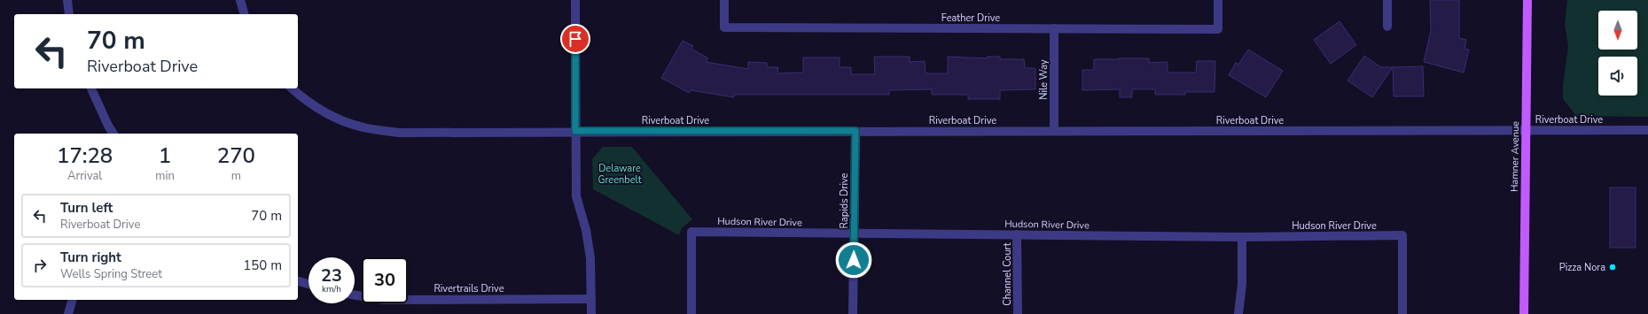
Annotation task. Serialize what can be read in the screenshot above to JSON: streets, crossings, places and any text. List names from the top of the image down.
{
  "streets": {
    "main road": ["Hamner Avenue"],
    "street": [
      "Feather Drive",
      "Nile Way",
      "Riverboat Drive",
      "Rapids Drive",
      "Hudson River Drive",
      "Channel Court",
      "Rivertrails Drive"
    ]
  },
  "crossings": [
    ["Feather Drive", "Nile Way"],
    ["Nile Way", "Riverboat Drive"],
    ["Riverboat Drive", "Hamner Avenue"],
    ["Riverboat Drive", "Rapids Drive"],
    ["Rapids Drive", "Hudson River Drive"],
    ["Hudson River Drive", "Channel Court"]
  ],
  "parks": ["Delaware Greenbelt"],
  "places": ["Pizza Nora"],
  "north": "bottom",
  "page": {
    "turn": ["70 m", "Riverboat Drive"],
    "eta": [
      "17:28",
      "Arrival",
      "1",
      "min",
      "270",
      "m"
    ],
    "list": [
      {
        "name": "Turn left",
        "note": "Riverboat Drive",
        "value": "70 m"
      },
      {
        "name": "Turn right",
        "note": "Wells Spring Street",
        "value": "150 m"
      }
    ],
    "speed": "23 km/h",
    "limit": "30"
  }
}
